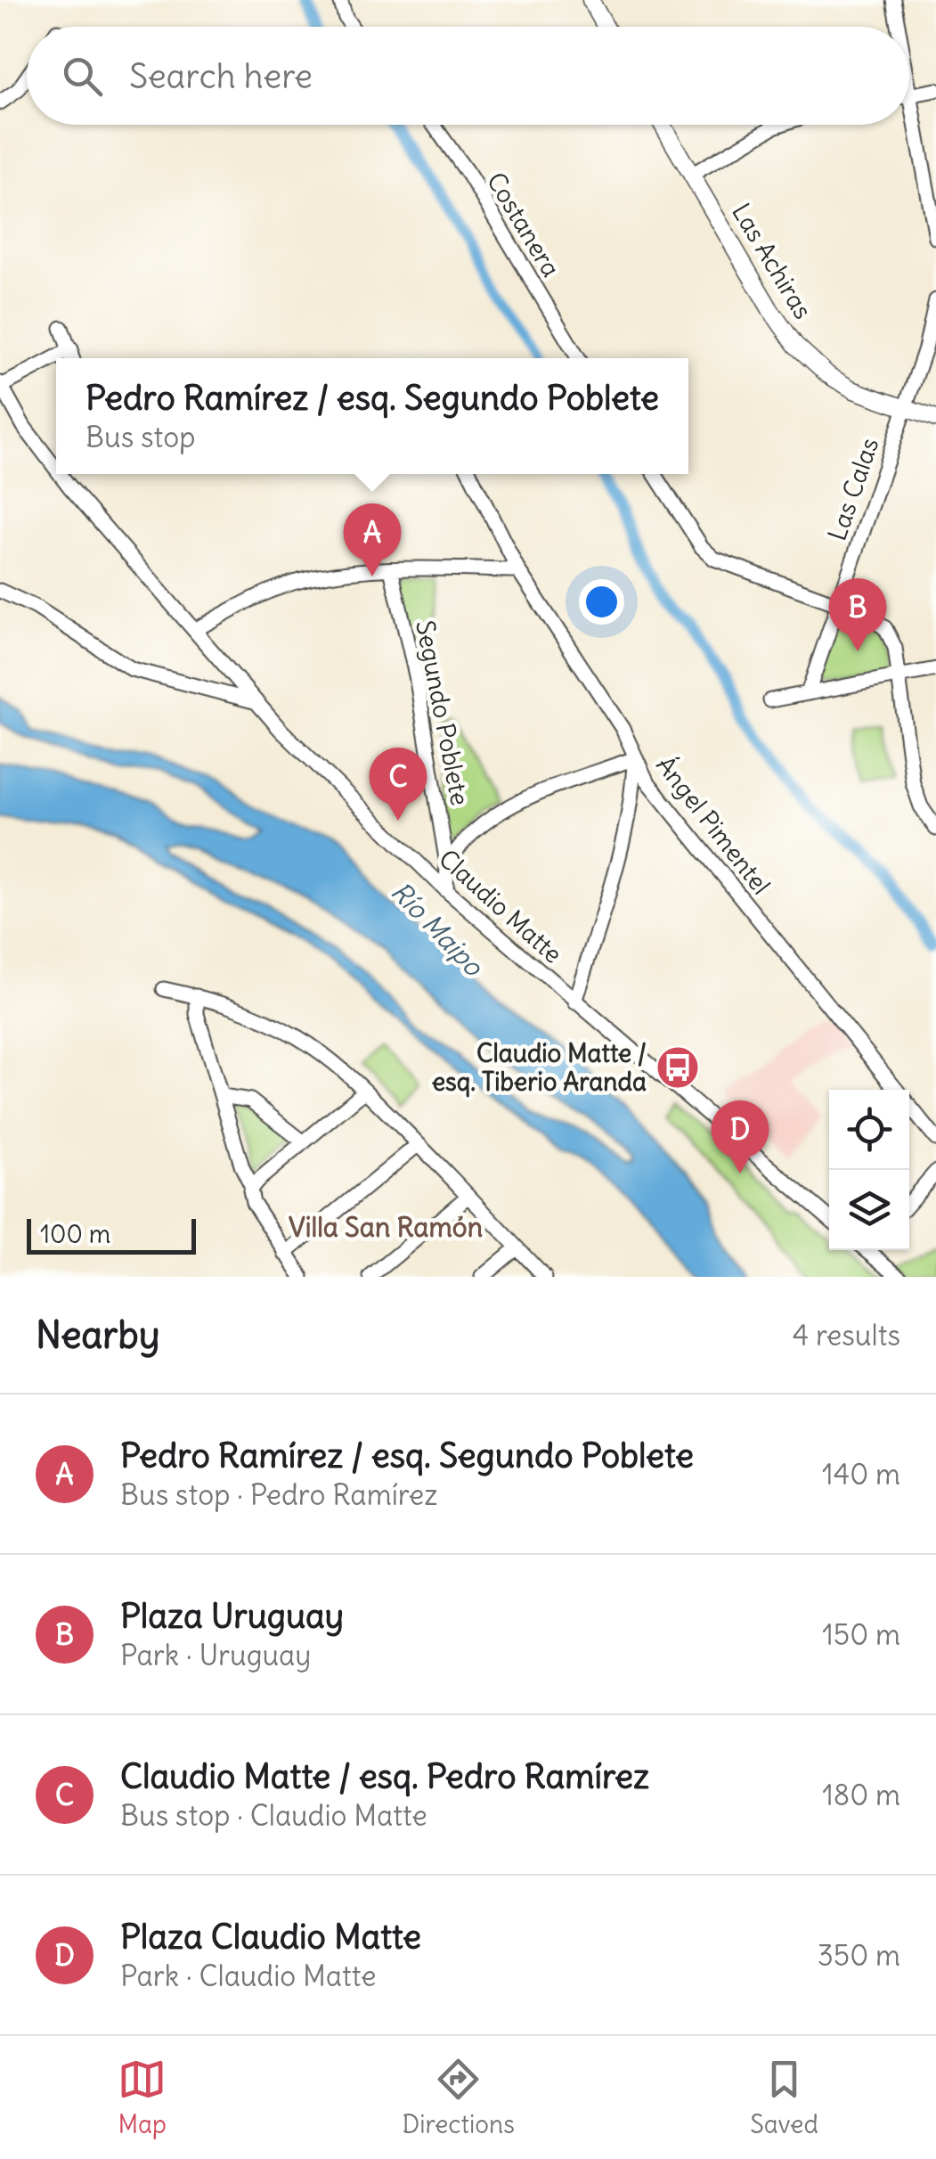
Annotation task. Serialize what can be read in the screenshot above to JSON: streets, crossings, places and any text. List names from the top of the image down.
{
  "streets": {
    "street": [
      "Costanera",
      "Las Achiras",
      "Las Calas",
      "Segundo Poblete",
      "Ángel Pimentel",
      "Claudio Matte"
    ]
  },
  "crossings": [
    ["Las Achiras", "Las Calas"],
    ["Segundo Poblete", "Ángel Pimentel"],
    ["Segundo Poblete", "Claudio Matte"]
  ],
  "districts": ["Villa San Ramón"],
  "water": ["Río Maipo"],
  "places": {
    "bus stop": ["Claudio Matte / esq. Tiberio Aranda"]
  },
  "scale_bar": "100 m",
  "page": {
    "search": "Search here",
    "popup": ["Pedro Ramírez / esq. Segundo Poblete", "Bus stop"],
    "pins": [
      "A",
      "B",
      "C",
      "D"
    ],
    "scale": "100 m",
    "heading": ["Nearby", "4 results"],
    "list": [
      {
        "mark": "A",
        "name": "Pedro Ramírez / esq. Segundo Poblete",
        "note": "Bus stop · Pedro Ramírez",
        "value": "140 m"
      },
      {
        "mark": "B",
        "name": "Plaza Uruguay",
        "note": "Park · Uruguay",
        "value": "150 m"
      },
      {
        "mark": "C",
        "name": "Claudio Matte / esq. Pedro Ramírez",
        "note": "Bus stop · Claudio Matte",
        "value": "180 m"
      },
      {
        "mark": "D",
        "name": "Plaza Claudio Matte",
        "note": "Park · Claudio Matte",
        "value": "350 m"
      }
    ],
    "nav": ["Map", "Directions", "Saved"]
  }
}
